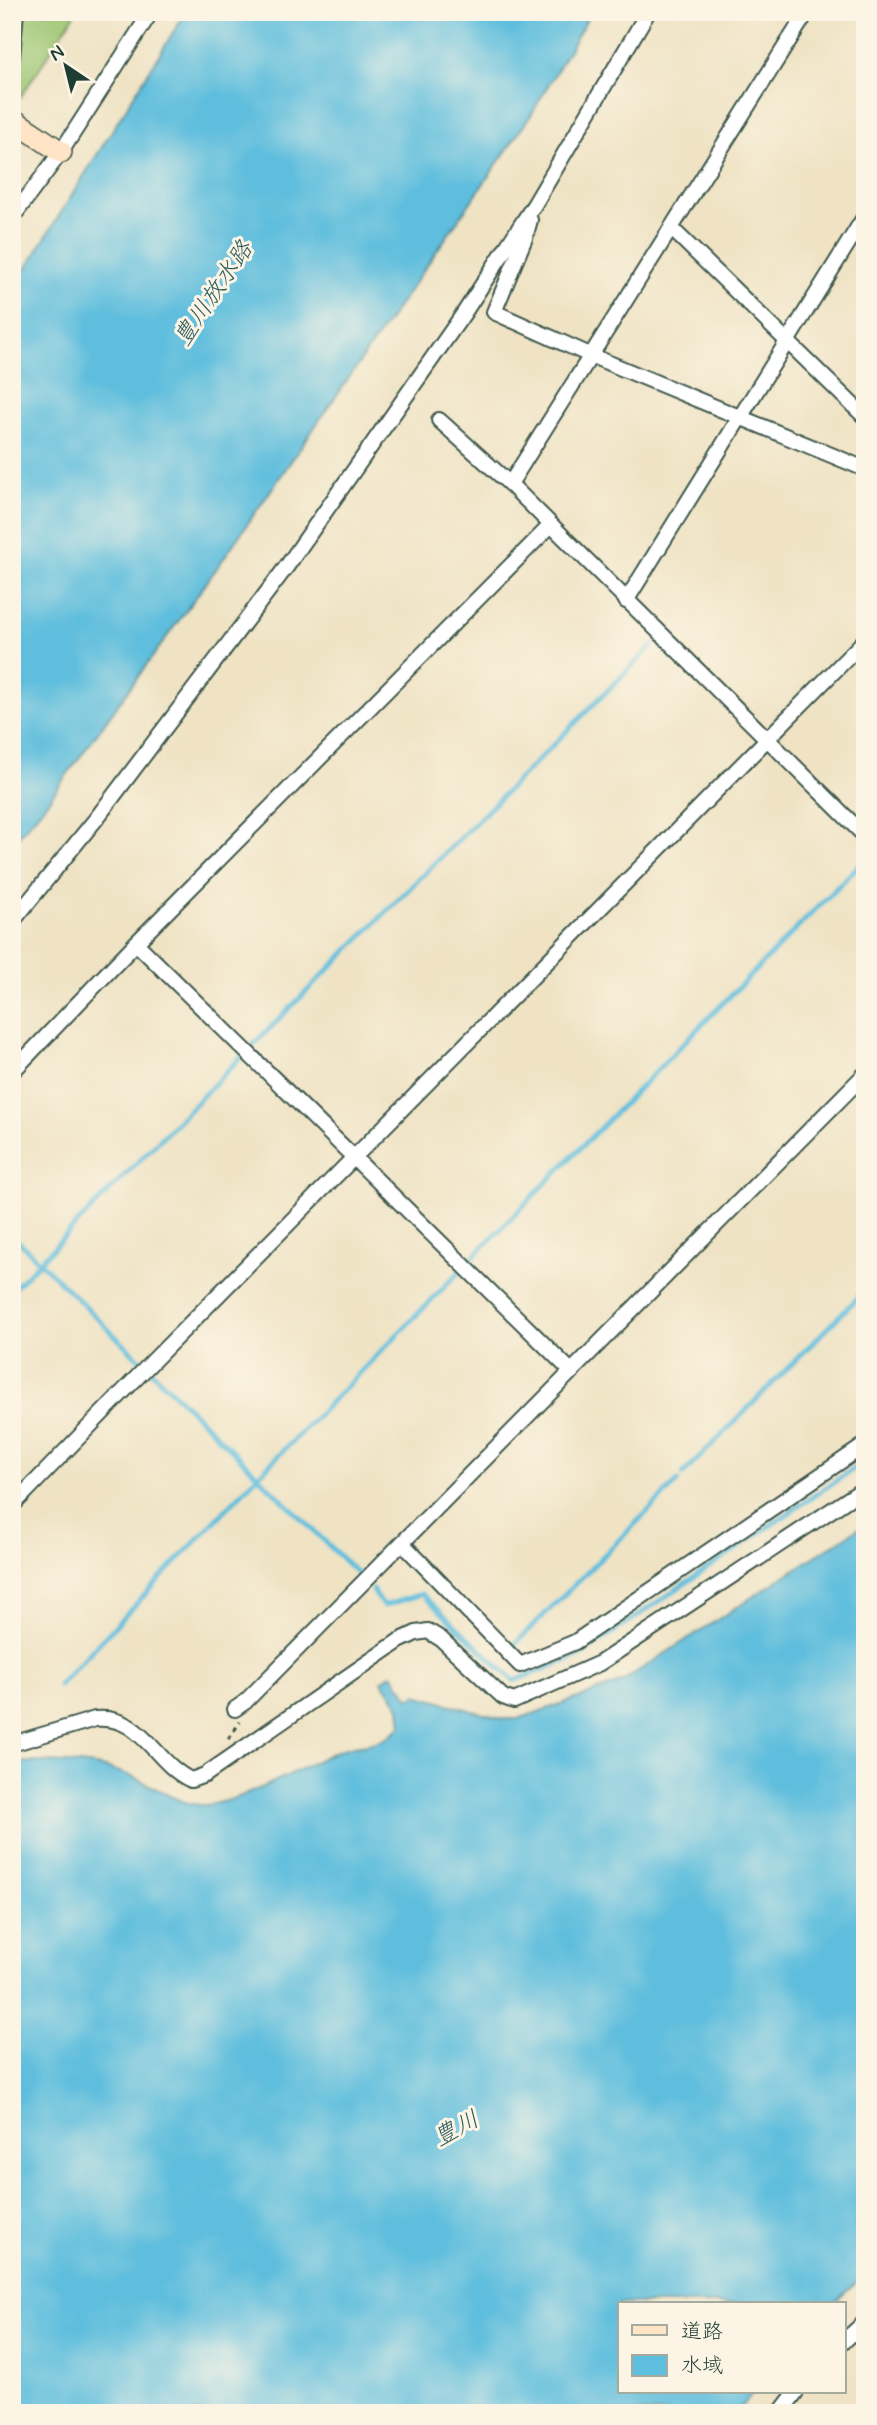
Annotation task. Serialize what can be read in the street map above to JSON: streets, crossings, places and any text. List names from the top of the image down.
{
  "water": ["豊川放水路", "豊川"],
  "legend": ["道路", "水域"],
  "north": "top left"
}
